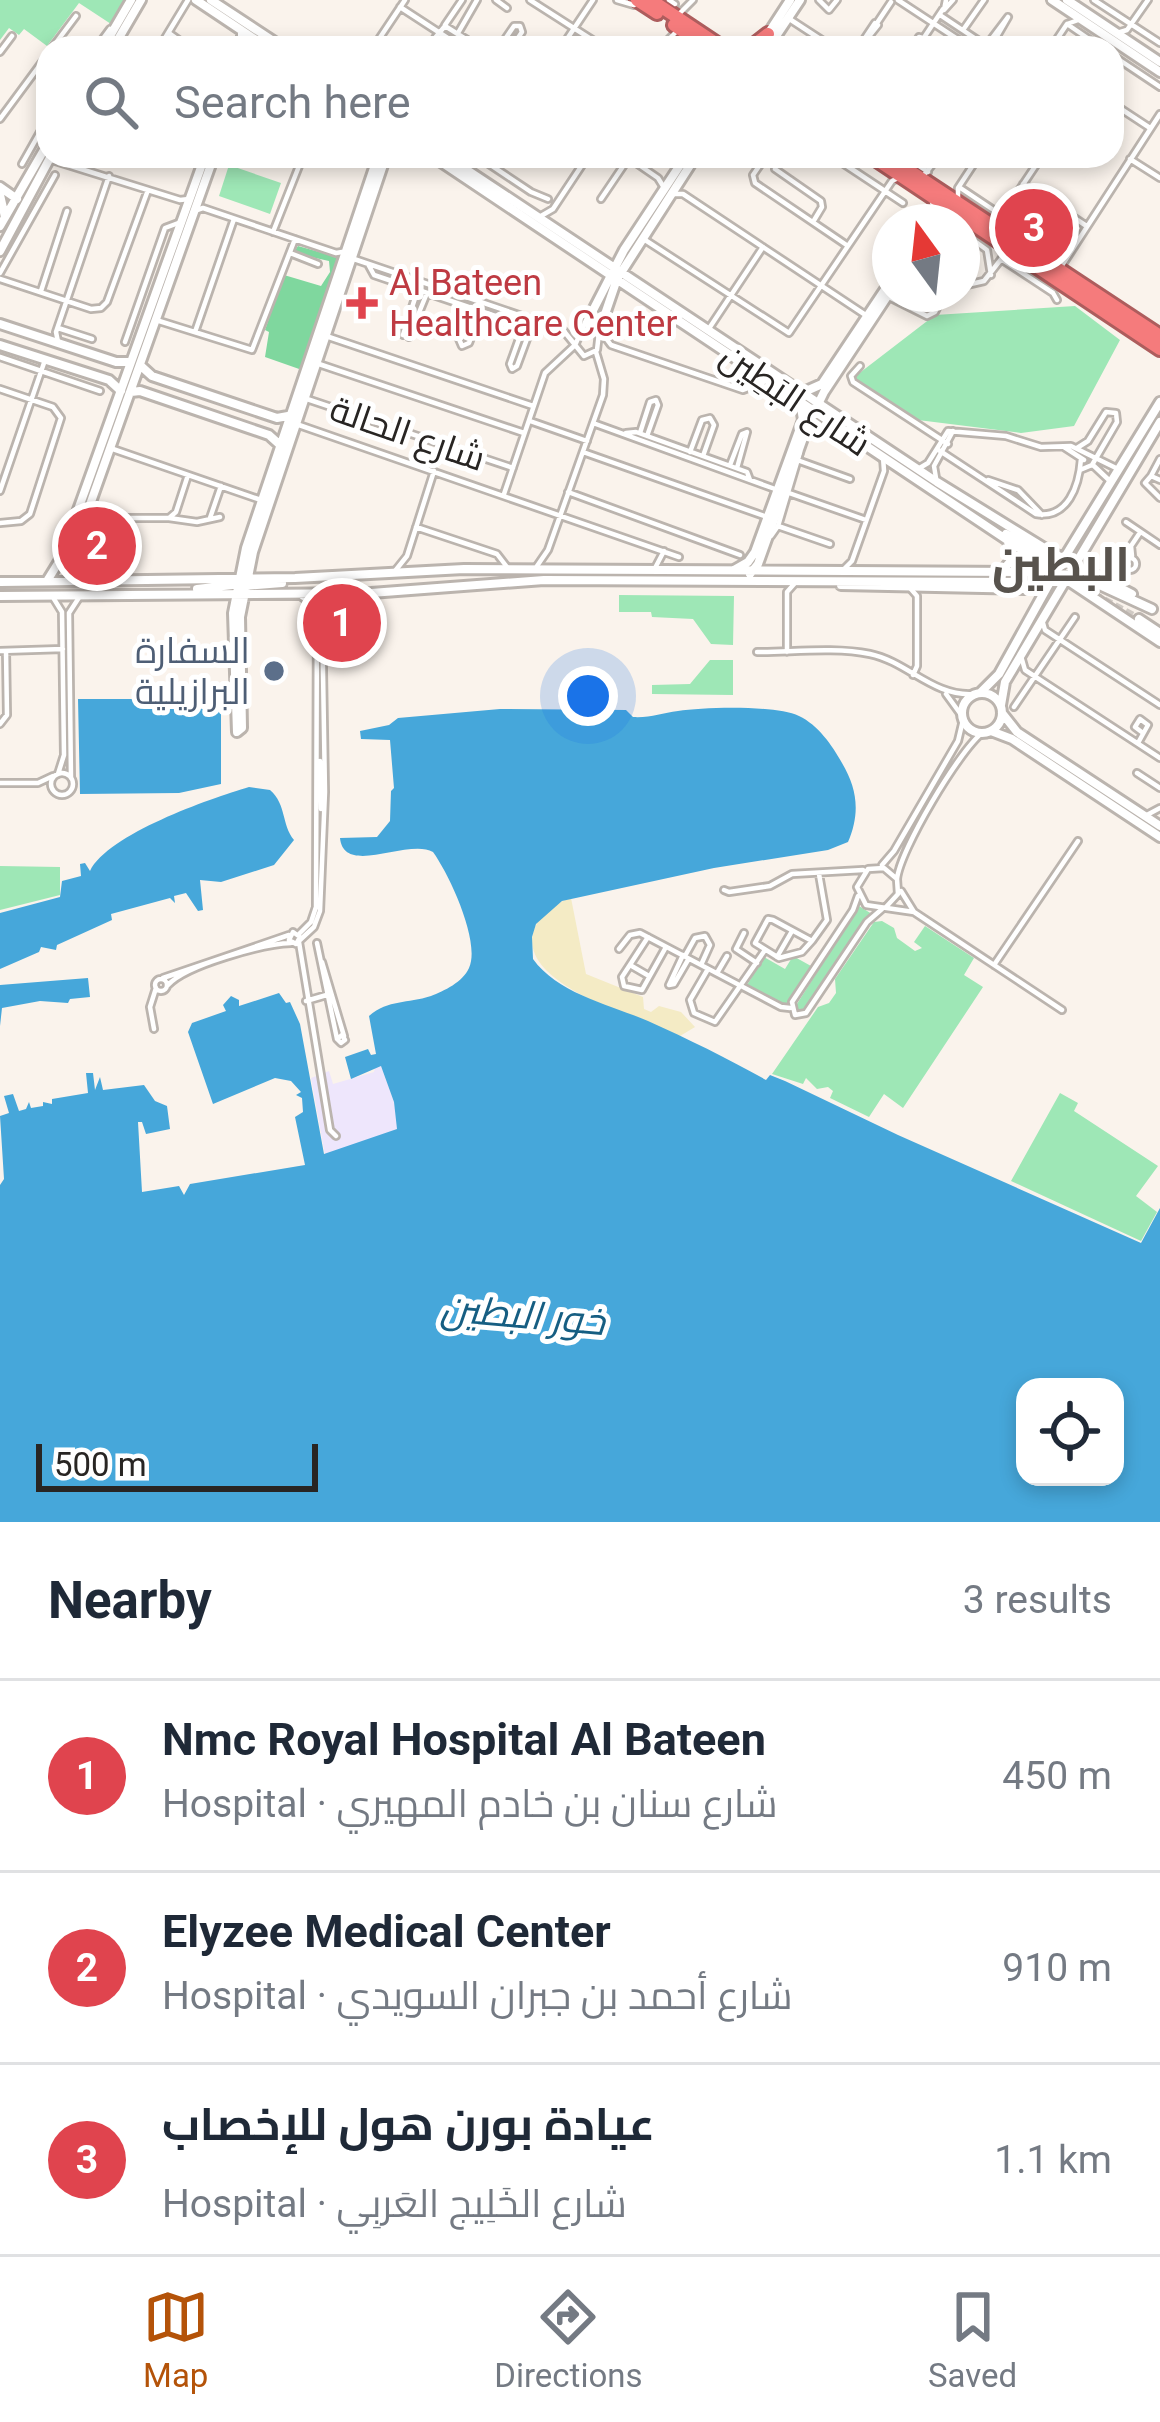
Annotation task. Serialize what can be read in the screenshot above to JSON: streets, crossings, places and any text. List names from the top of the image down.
{
  "streets": {
    "main road": ["شارع البَطِين"],
    "street": ["شارع الحالة"]
  },
  "districts": ["البطين"],
  "water": ["خور البطين"],
  "places": {
    "health": ["Al Bateen Healthcare Center"],
    "other": ["السفارة البرازيلية"]
  },
  "scale_bar": "500 m",
  "north": "top",
  "page": {
    "search": "Search here",
    "pins": ["3", "2", "1"],
    "scale": "500 m",
    "heading": ["Nearby", "3 results"],
    "list": [
      {
        "mark": "1",
        "name": "Nmc Royal Hospital Al Bateen",
        "note": "Hospital · شارع سنان بن خادم المهيري",
        "value": "450 m"
      },
      {
        "mark": "2",
        "name": "Elyzee Medical Center",
        "note": "Hospital · شارع أحمد بن جبران السويدي",
        "value": "910 m"
      },
      {
        "mark": "3",
        "name": "عيادة بورن هول للإخصاب",
        "note": "Hospital · شارع الخَلِيج العَربِي",
        "value": "1.1 km"
      }
    ],
    "nav": ["Map", "Directions", "Saved"]
  }
}
